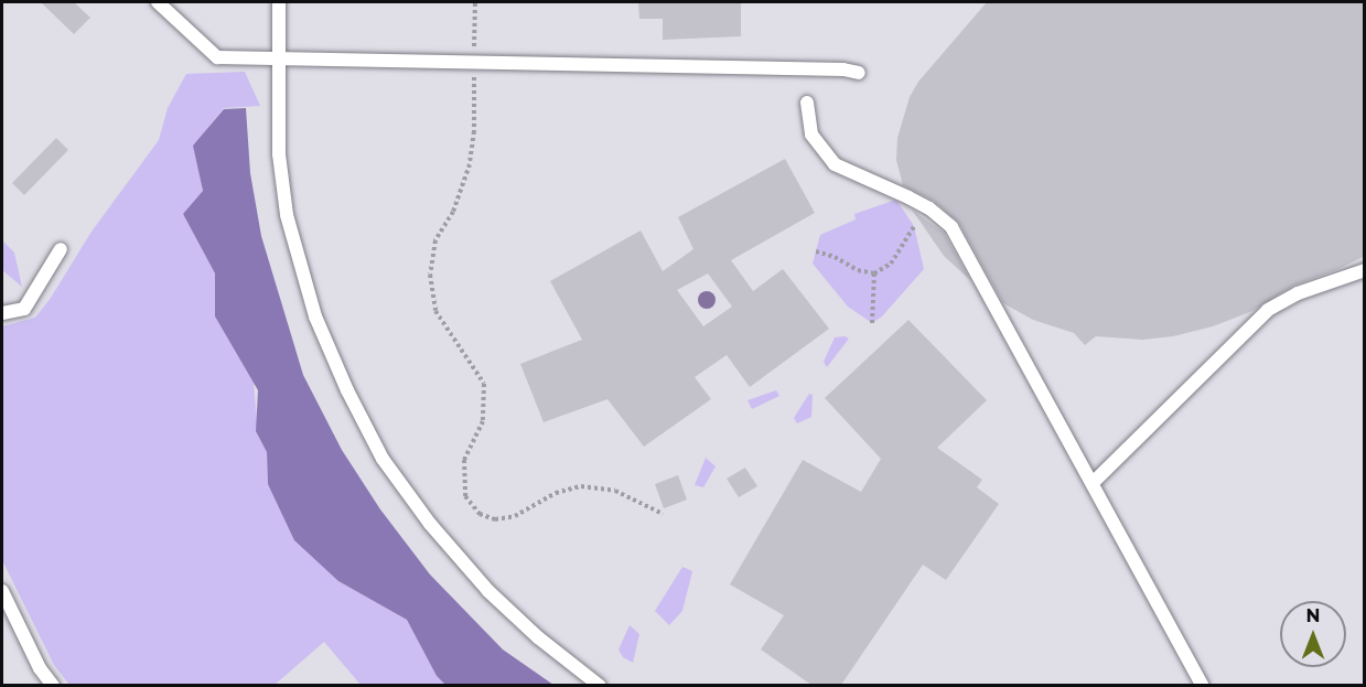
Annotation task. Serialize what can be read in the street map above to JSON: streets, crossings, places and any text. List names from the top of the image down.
{
  "north": "top"
}
